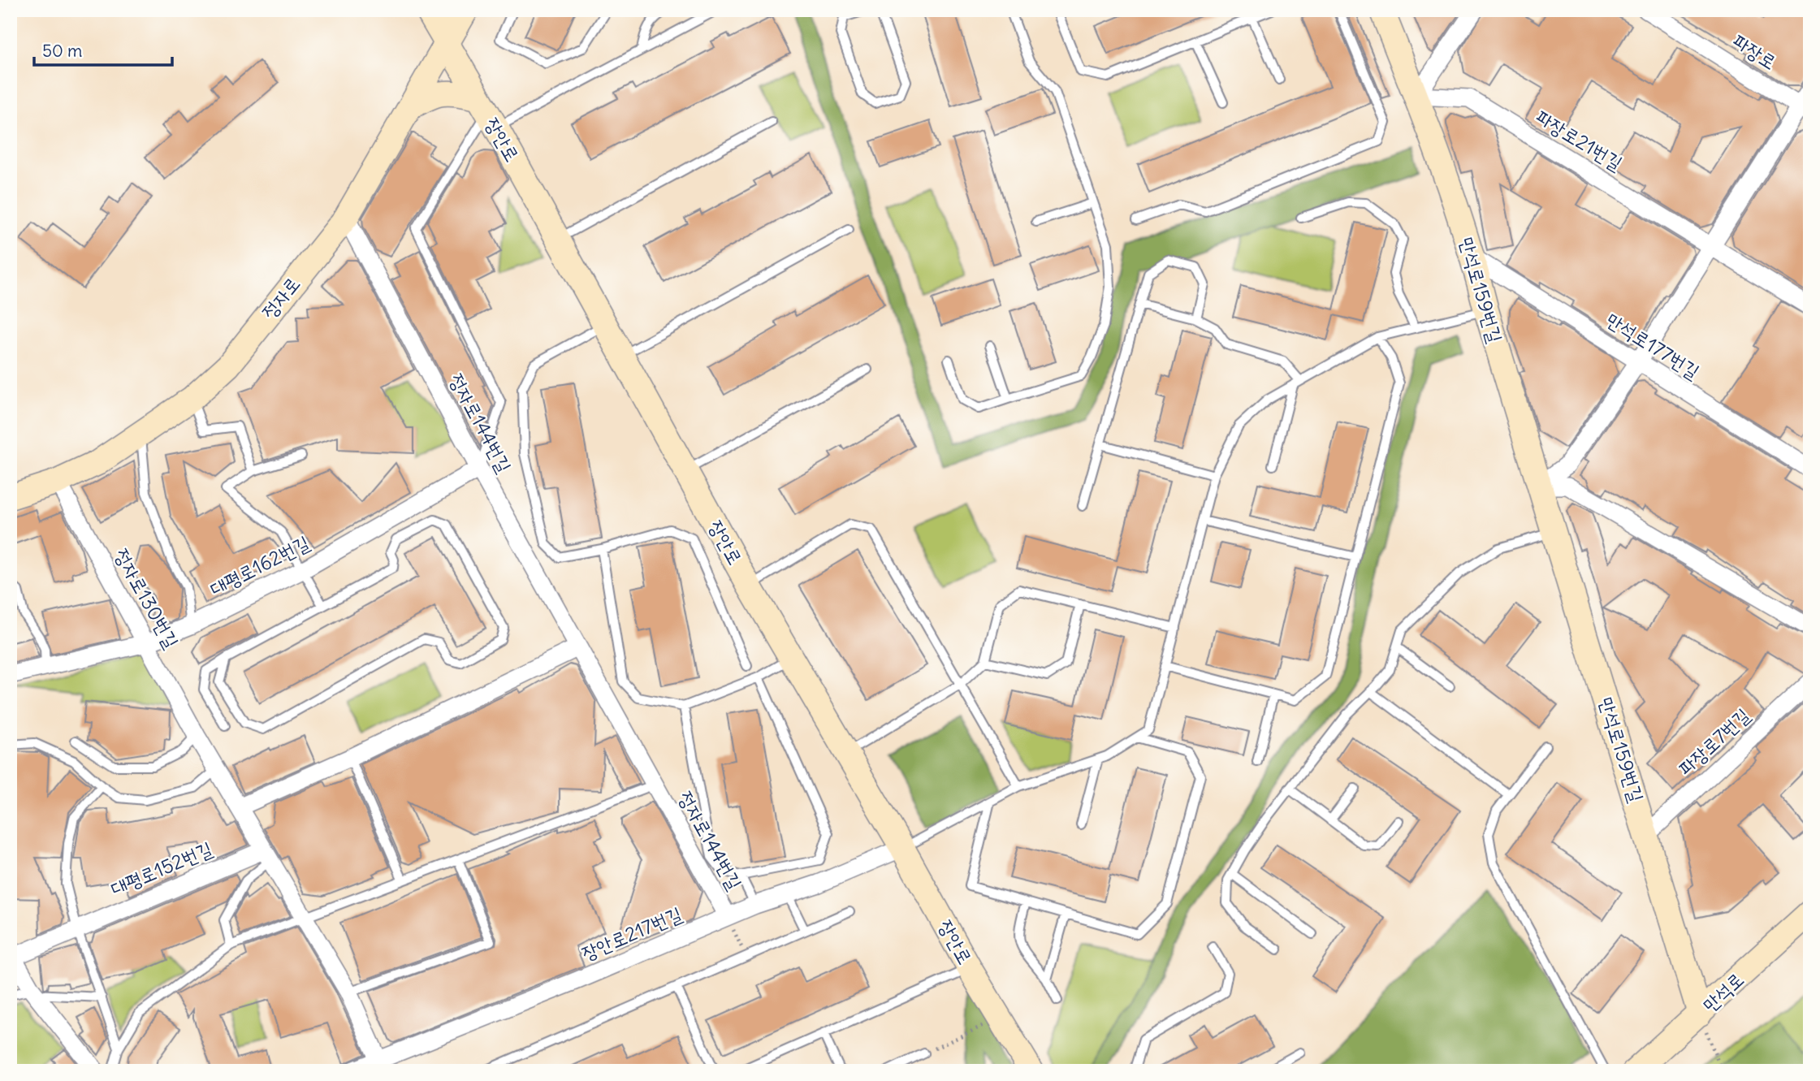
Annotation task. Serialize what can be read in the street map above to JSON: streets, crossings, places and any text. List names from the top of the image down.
{
  "streets": {
    "street": [
      "파장로",
      "장안로",
      "파장로21번길",
      "만석로159번길",
      "정자로",
      "만석로177번길",
      "정자로144번길",
      "대평로162번길",
      "정자로130번길",
      "파장로7번길",
      "대평로152번길",
      "장안로217번길",
      "만석로"
    ]
  },
  "crossings": [
    ["장안로", "정자로"],
    ["장안로", "장안로217번길"],
    ["파장로21번길", "만석로159번길"],
    ["만석로159번길", "만석로177번길"],
    ["만석로159번길", "파장로7번길"],
    ["만석로159번길", "만석로"],
    ["정자로", "정자로144번길"],
    ["정자로", "정자로130번길"],
    ["정자로144번길", "대평로162번길"],
    ["정자로144번길", "장안로217번길"],
    ["대평로162번길", "정자로130번길"],
    ["정자로130번길", "대평로152번길"],
    ["정자로130번길", "장안로217번길"]
  ],
  "scale_bar": "50 m"
}
